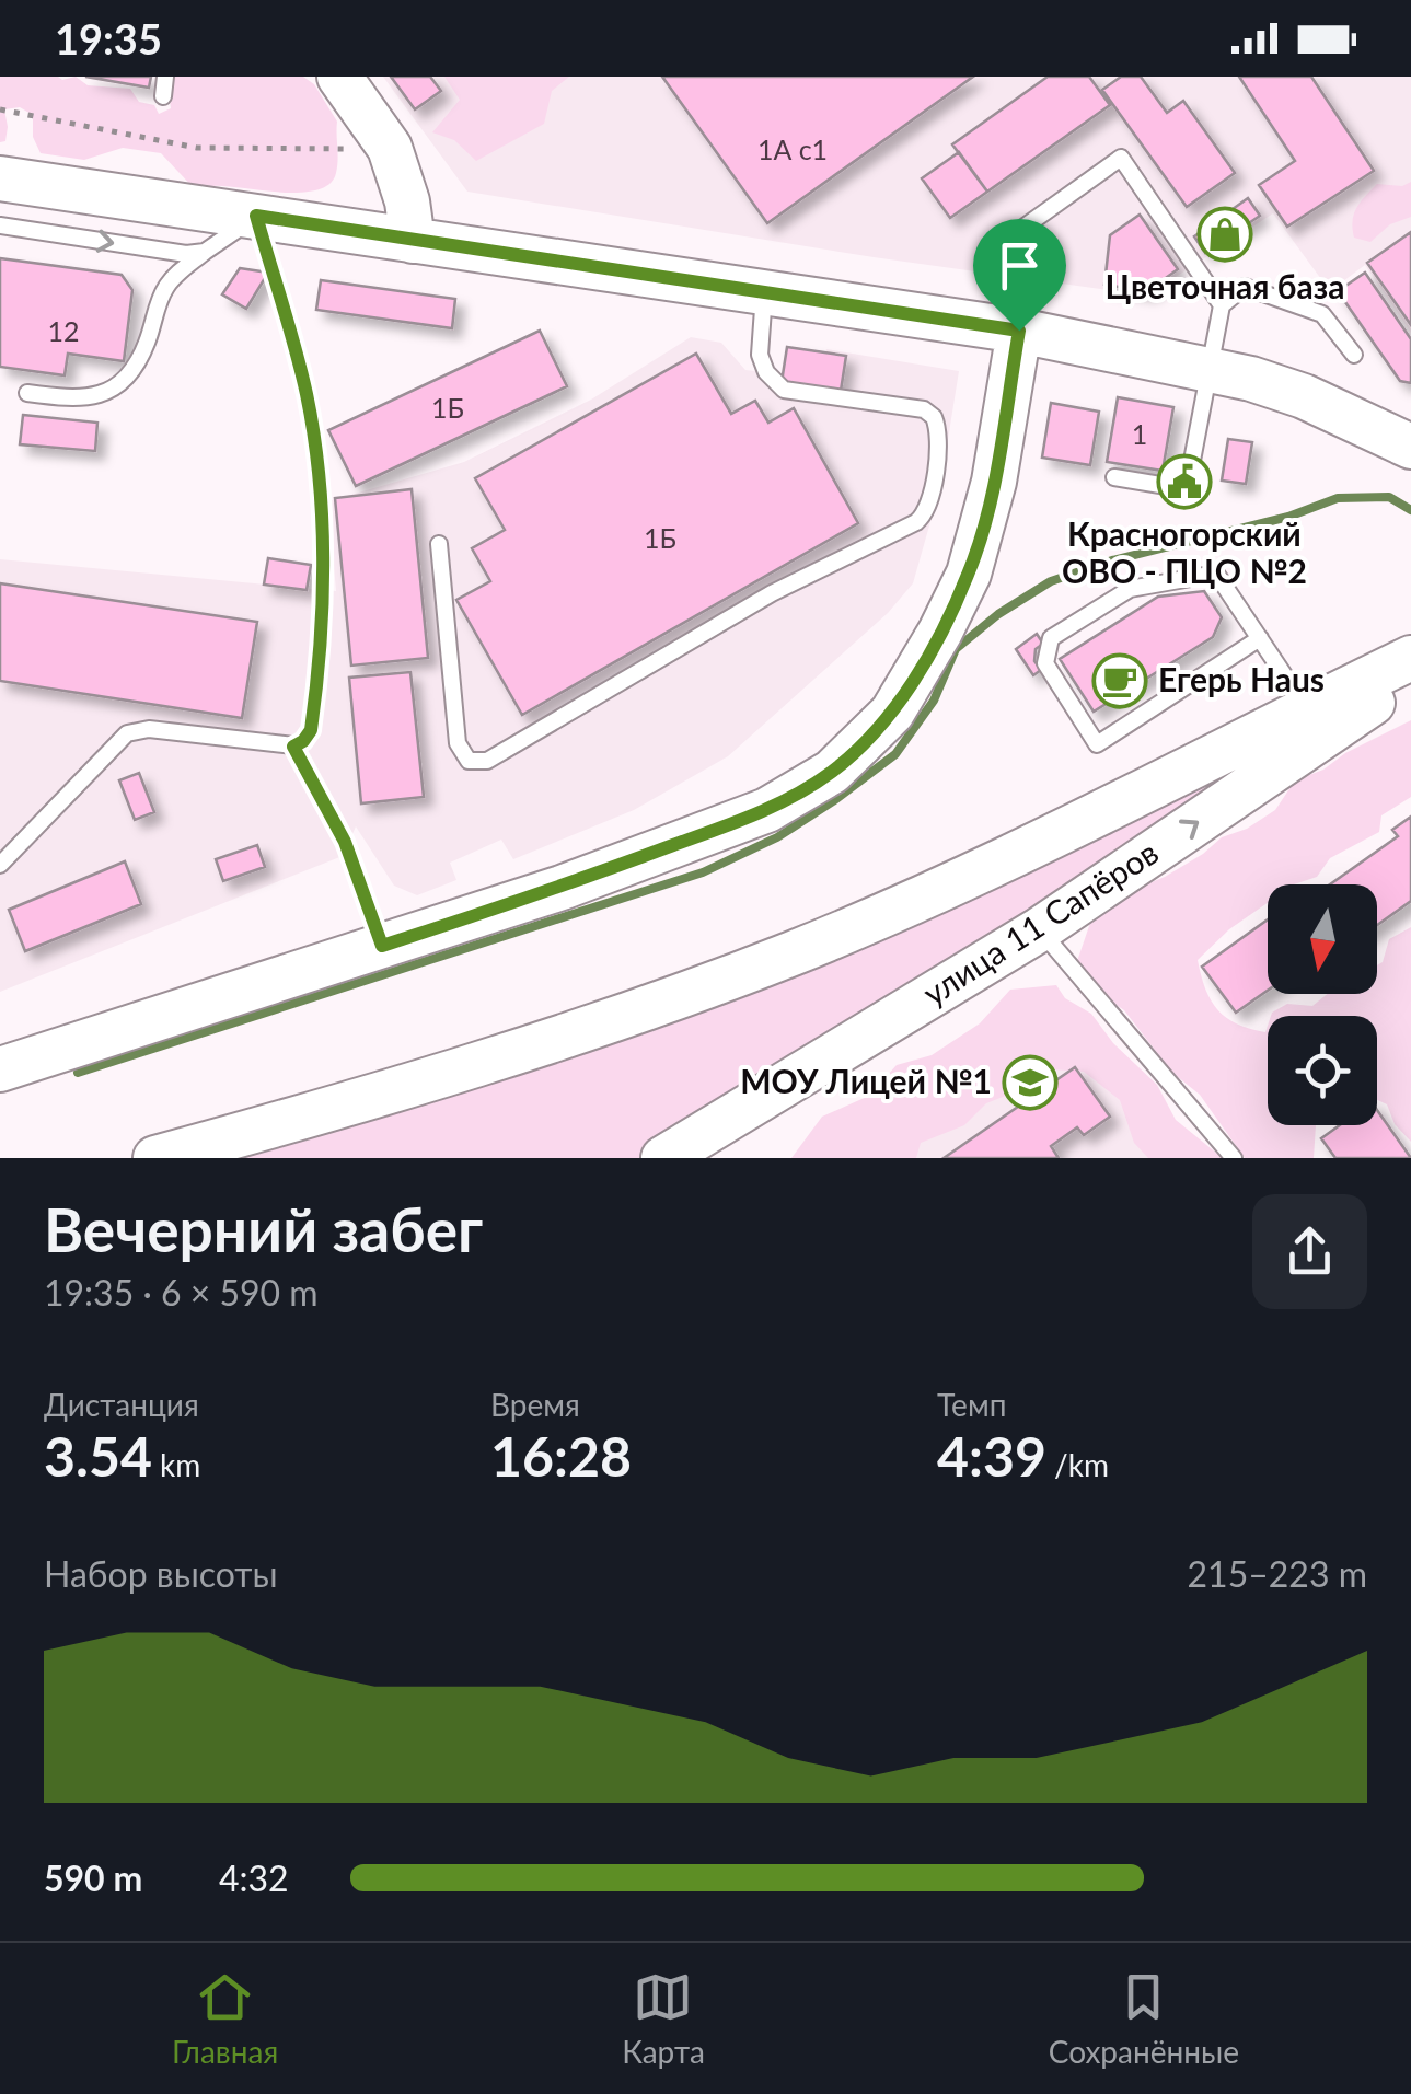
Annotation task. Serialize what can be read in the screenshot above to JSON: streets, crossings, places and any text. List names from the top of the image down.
{
  "streets": {
    "street": ["улица 11 Сапёров"]
  },
  "places": {
    "shop": ["Цветочная база"],
    "public building": ["Красногорский ОВО - ПЦО №2"],
    "cafe": ["Егерь Haus"],
    "school or university": ["МОУ Лицей №1"]
  },
  "house_numbers": [
    "1А с1",
    "12",
    "1Б",
    "1",
    "1Б"
  ],
  "north": "bottom",
  "page": {
    "status": "19:35",
    "heading": ["Вечерний забег", "19:35 · 6 × 590 m"],
    "stats": [
      ["Дистанция", "3.54 km"],
      ["Время", "16:28"],
      ["Темп", "4:39 /km"]
    ],
    "chart": ["Набор высоты", "215–223 m"],
    "list": [
      {
        "name": "590 m",
        "note": "4:32"
      }
    ],
    "tabs": ["Главная", "Карта", "Сохранённые"]
  }
}
